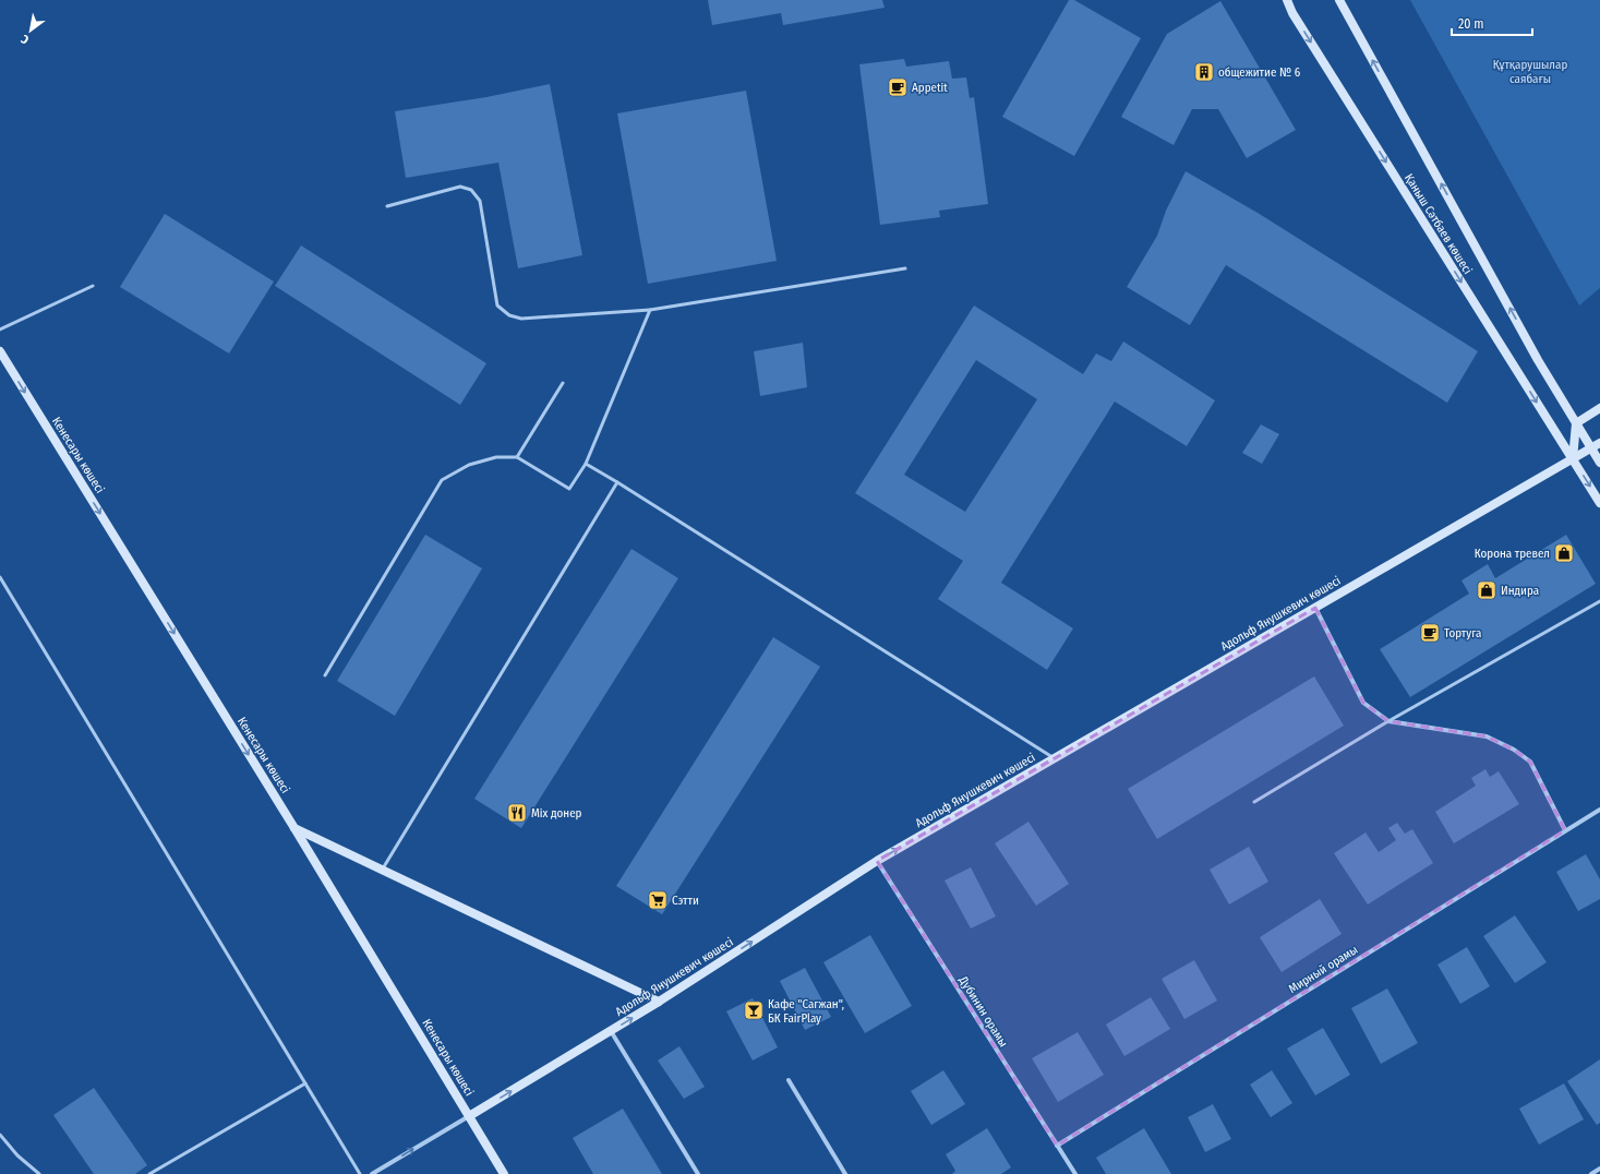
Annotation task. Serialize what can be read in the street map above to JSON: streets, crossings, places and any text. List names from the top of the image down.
{
  "streets": {
    "main road": ["Қаныш Сәтбаев көшесі", "Кенесары көшесі", "Адольф Янушкевич көшесі"],
    "street": ["Мирный орамы", "Дубинин орамы"]
  },
  "crossings": [
    ["Қаныш Сәтбаев көшесі", "Адольф Янушкевич көшесі"],
    ["Кенесары көшесі", "Адольф Янушкевич көшесі"],
    ["Адольф Янушкевич көшесі", "Дубинин орамы"],
    ["Мирный орамы", "Дубинин орамы"]
  ],
  "one_way": ["Кенесары көшесі", "Адольф Янушкевич көшесі"],
  "parks": ["Құтқарушылар саябағы"],
  "places": {
    "building": ["общежитие № 6"],
    "cafe": ["Appetit", "Тортуга"],
    "shop": ["Корона тревел", "Индира"],
    "restaurant": ["Mix донер"],
    "supermarket": ["Сэтти"],
    "bar": ["Кафе \"Сагжан\", БК FairPlay"]
  },
  "scale_bar": "20 m",
  "north": "bottom left"
}
